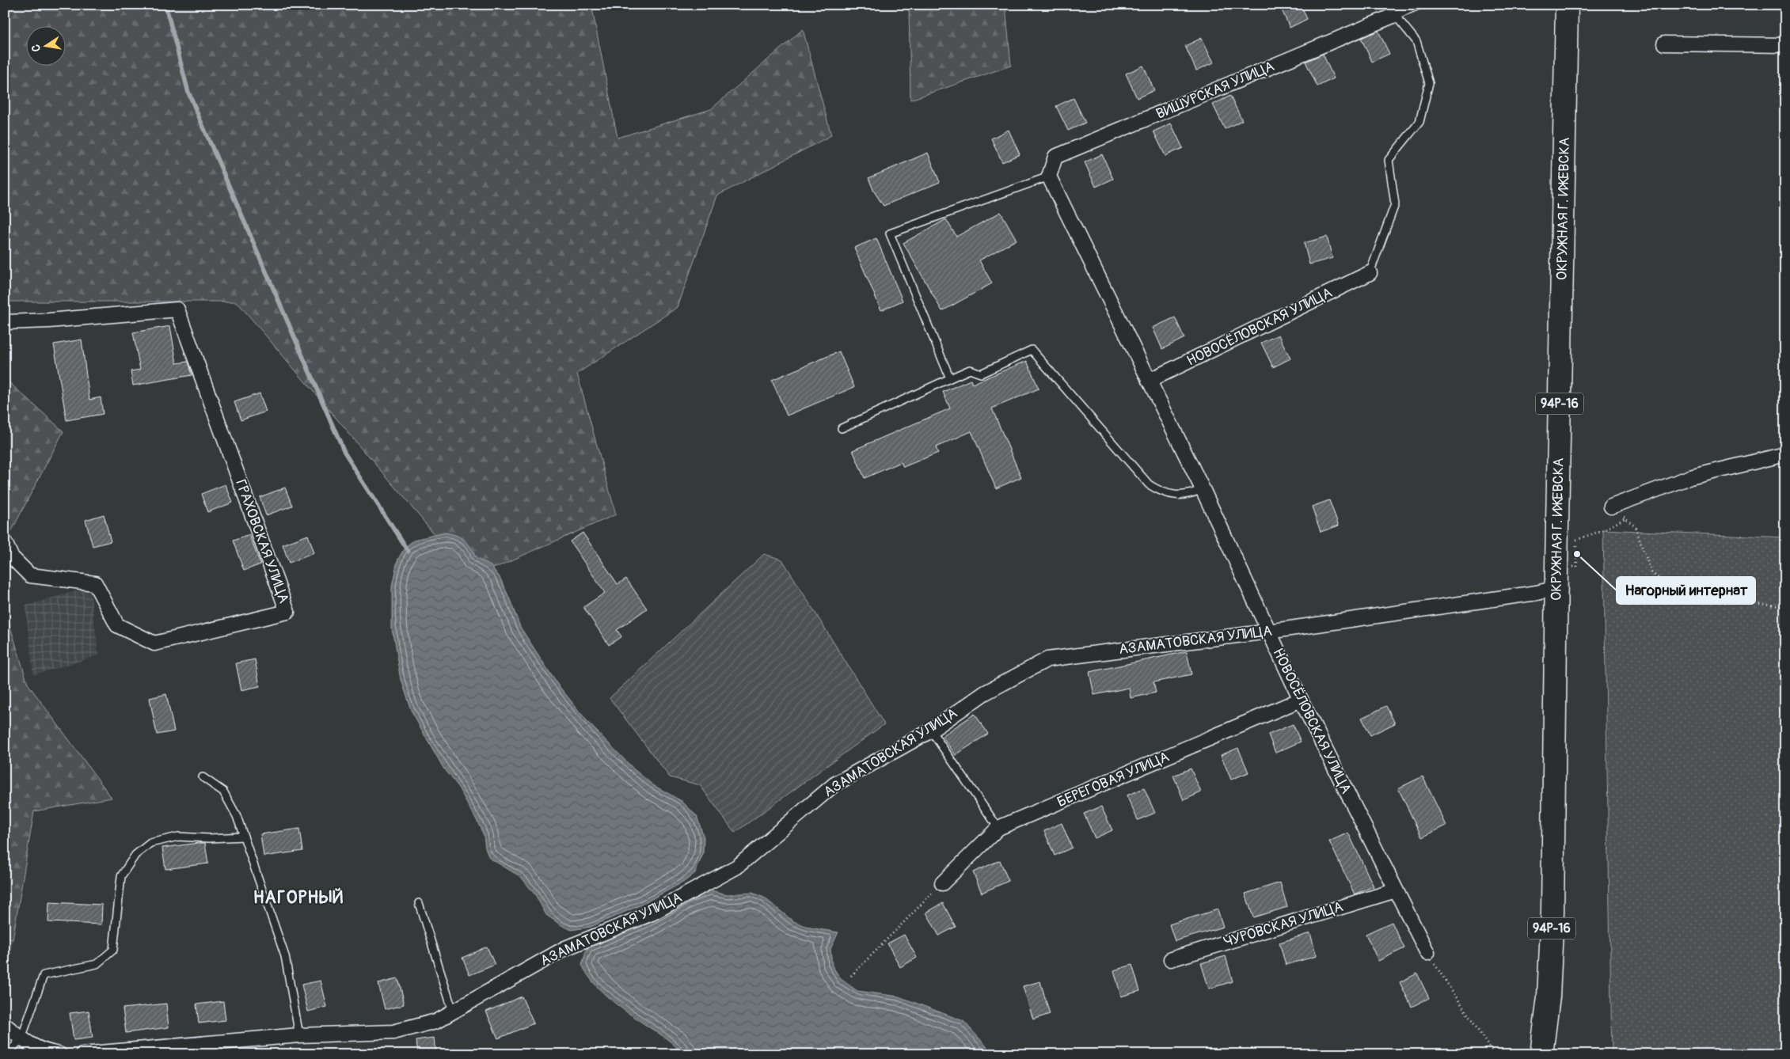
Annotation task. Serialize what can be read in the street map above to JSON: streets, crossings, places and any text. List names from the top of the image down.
{
  "streets": {
    "main road": ["ОКРУЖНАЯ Г. ИЖЕВСКА", "94Р-16"],
    "street": [
      "ВИШУРСКАЯ УЛИЦА",
      "НОВОСЁЛОВСКАЯ УЛИЦА",
      "ГРАХОВСКАЯ УЛИЦА",
      "АЗАМАТОВСКАЯ УЛИЦА",
      "БЕРЕГОВАЯ УЛИЦА",
      "ЧУРОВСКАЯ УЛИЦА"
    ]
  },
  "crossings": [
    ["ВИШУРСКАЯ УЛИЦА", "НОВОСЁЛОВСКАЯ УЛИЦА"],
    ["ОКРУЖНАЯ Г. ИЖЕВСКА", "АЗАМАТОВСКАЯ УЛИЦА"],
    ["НОВОСЁЛОВСКАЯ УЛИЦА", "АЗАМАТОВСКАЯ УЛИЦА"],
    ["НОВОСЁЛОВСКАЯ УЛИЦА", "БЕРЕГОВАЯ УЛИЦА"],
    ["НОВОСЁЛОВСКАЯ УЛИЦА", "ЧУРОВСКАЯ УЛИЦА"]
  ],
  "districts": ["НАГОРНЫЙ"],
  "places": ["Нагорный интернат"],
  "north": "left"
}
